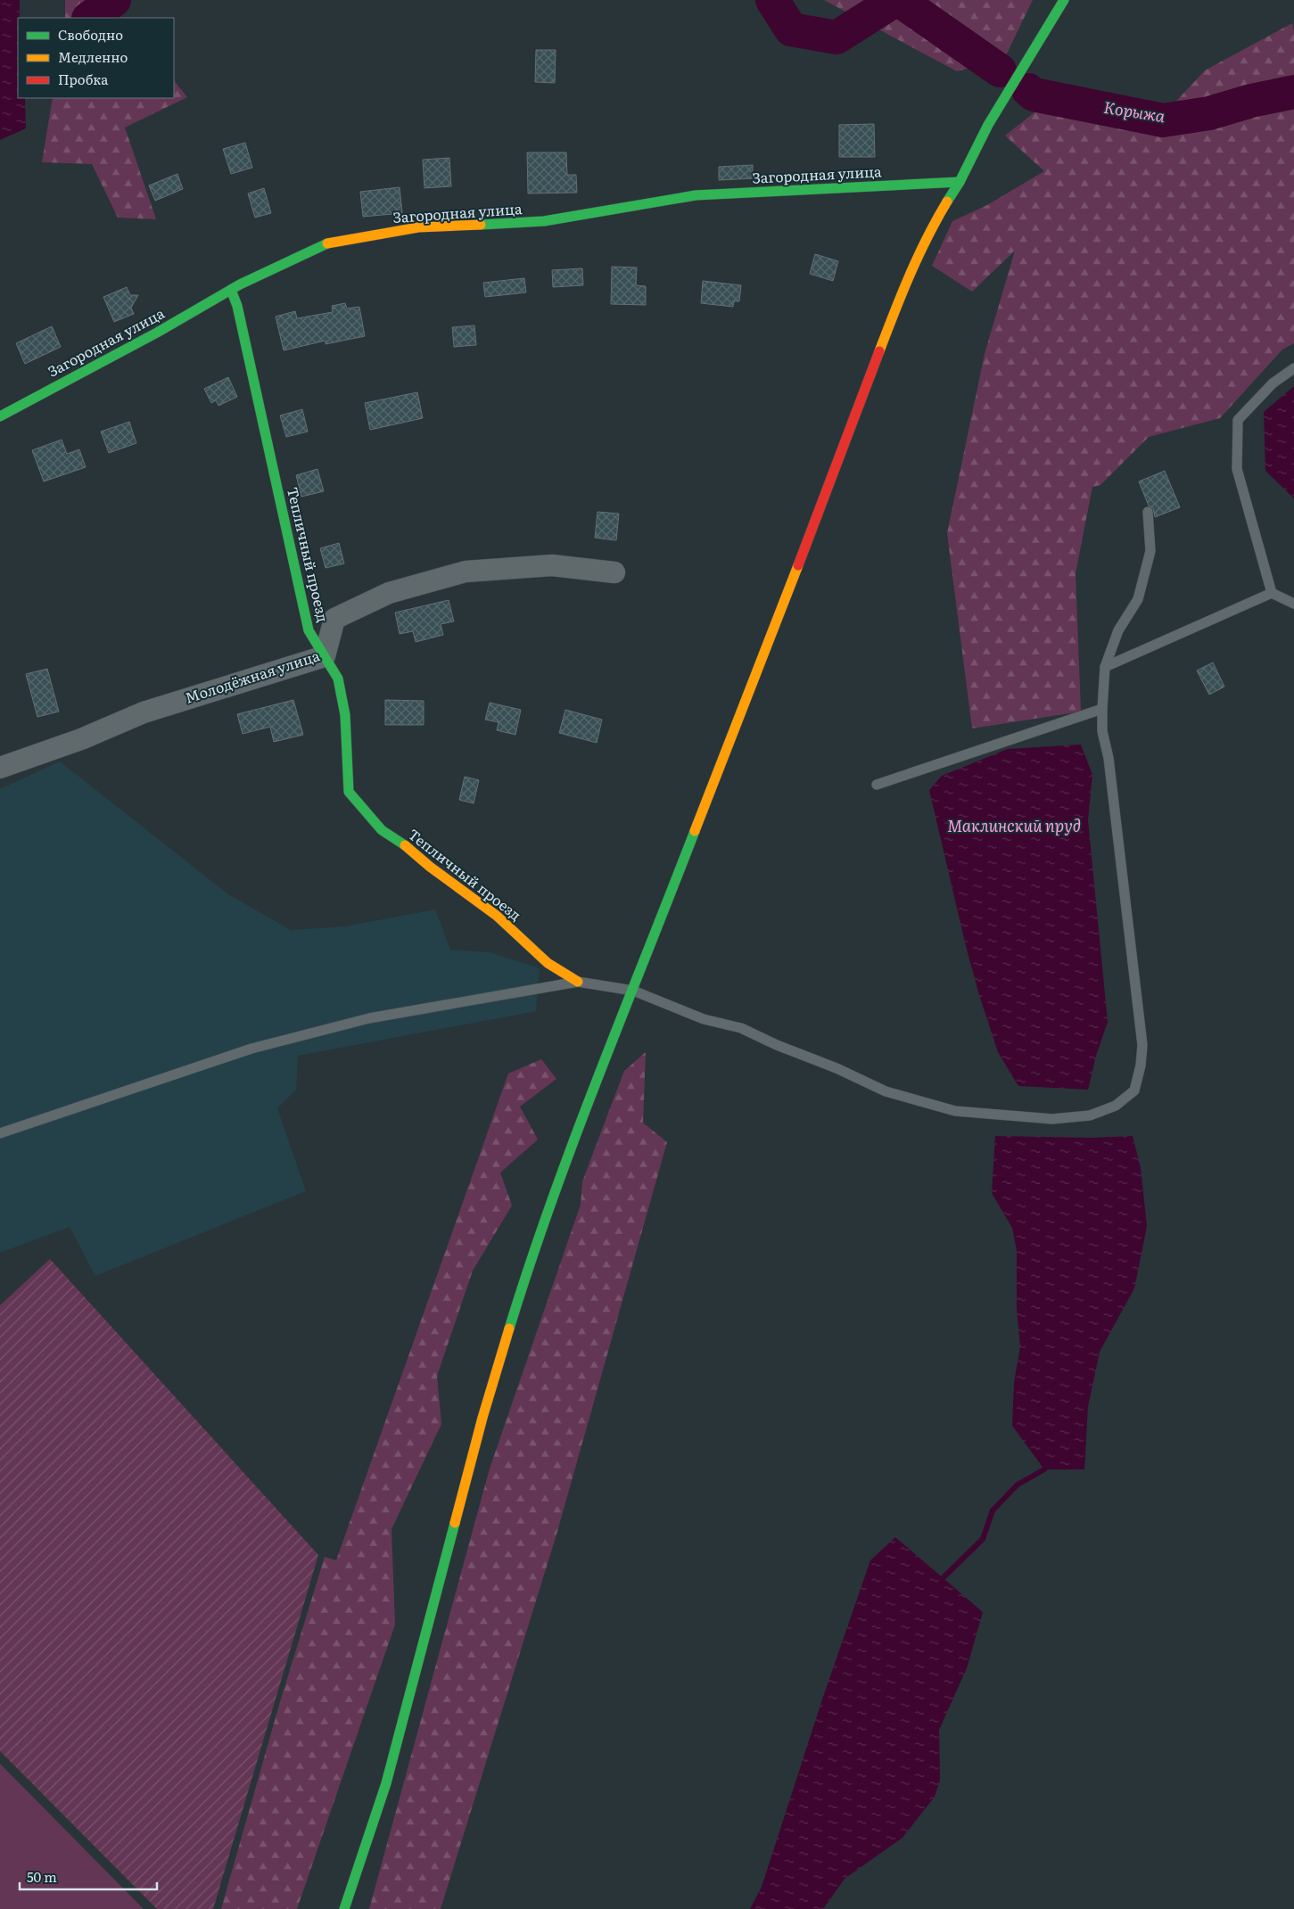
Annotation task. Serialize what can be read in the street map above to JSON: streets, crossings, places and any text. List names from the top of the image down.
{
  "streets": {
    "main road": ["Загородная улица", "Тепличный проезд"],
    "street": ["Молодёжная улица"]
  },
  "crossings": [
    ["Загородная улица", "Тепличный проезд"],
    ["Тепличный проезд", "Молодёжная улица"]
  ],
  "water": ["Корыжа", "Маклинский пруд"],
  "legend": ["Свободно", "Медленно", "Пробка"],
  "scale_bar": "50 m"
}
